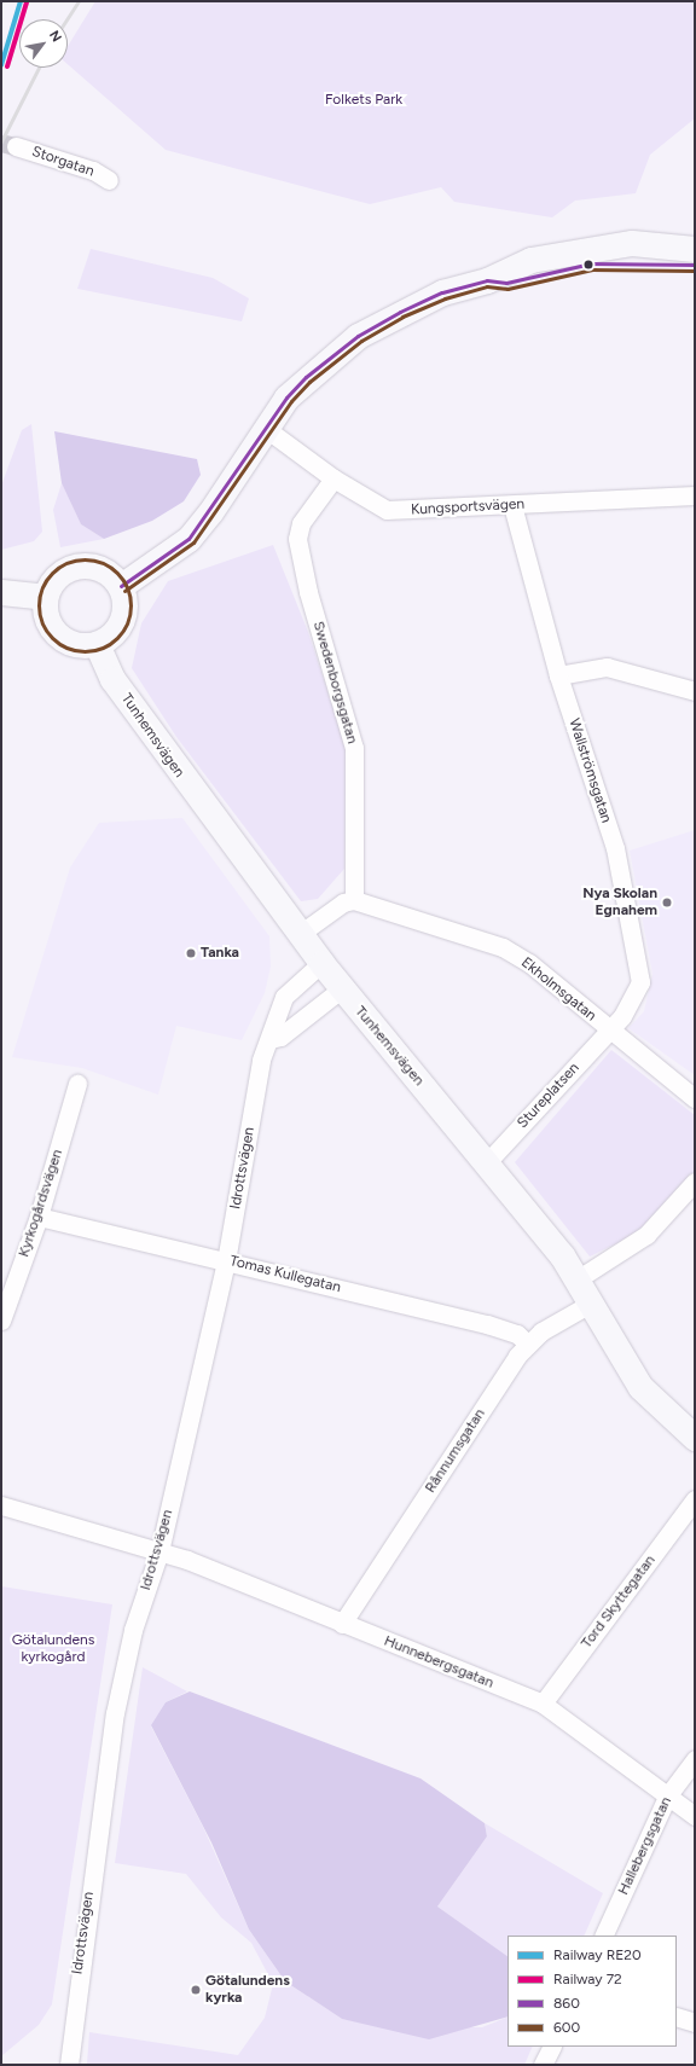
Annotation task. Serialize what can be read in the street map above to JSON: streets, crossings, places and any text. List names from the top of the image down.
{
  "streets": {
    "street": [
      "Storgatan",
      "Kungsportsvägen",
      "Swedenborgsgatan",
      "Tunhemsvägen",
      "Wallströmsgatan",
      "Ekholmsgatan",
      "Stureplatsen",
      "Idrottsvägen",
      "Kyrkogårdsvägen",
      "Tomas Kullegatan",
      "Rånnumsgatan",
      "Tord Skyttegatan",
      "Hunnebergsgatan",
      "Hallebergsgatan"
    ]
  },
  "crossings": [
    ["Kungsportsvägen", "Swedenborgsgatan"],
    ["Kungsportsvägen", "Wallströmsgatan"],
    ["Swedenborgsgatan", "Ekholmsgatan"],
    ["Tunhemsvägen", "Stureplatsen"],
    ["Tunhemsvägen", "Idrottsvägen"],
    ["Tunhemsvägen", "Rånnumsgatan"],
    ["Wallströmsgatan", "Ekholmsgatan"],
    ["Wallströmsgatan", "Stureplatsen"],
    ["Ekholmsgatan", "Stureplatsen"],
    ["Idrottsvägen", "Tomas Kullegatan"],
    ["Idrottsvägen", "Hunnebergsgatan"],
    ["Kyrkogårdsvägen", "Tomas Kullegatan"],
    ["Tomas Kullegatan", "Rånnumsgatan"],
    ["Rånnumsgatan", "Hunnebergsgatan"],
    ["Tord Skyttegatan", "Hunnebergsgatan"],
    ["Hunnebergsgatan", "Hallebergsgatan"]
  ],
  "parks": ["Folkets Park", "Götalundens kyrkogård"],
  "places": ["Nya Skolan Egnahem", "Tanka", "Götalundens kyrka"],
  "lines": [
    "rail line RE20",
    "rail line 72",
    "transit line 860",
    "transit line 600"
  ],
  "legend": [
    "Railway RE20",
    "Railway 72",
    "860",
    "600"
  ],
  "north": "top right"
}
